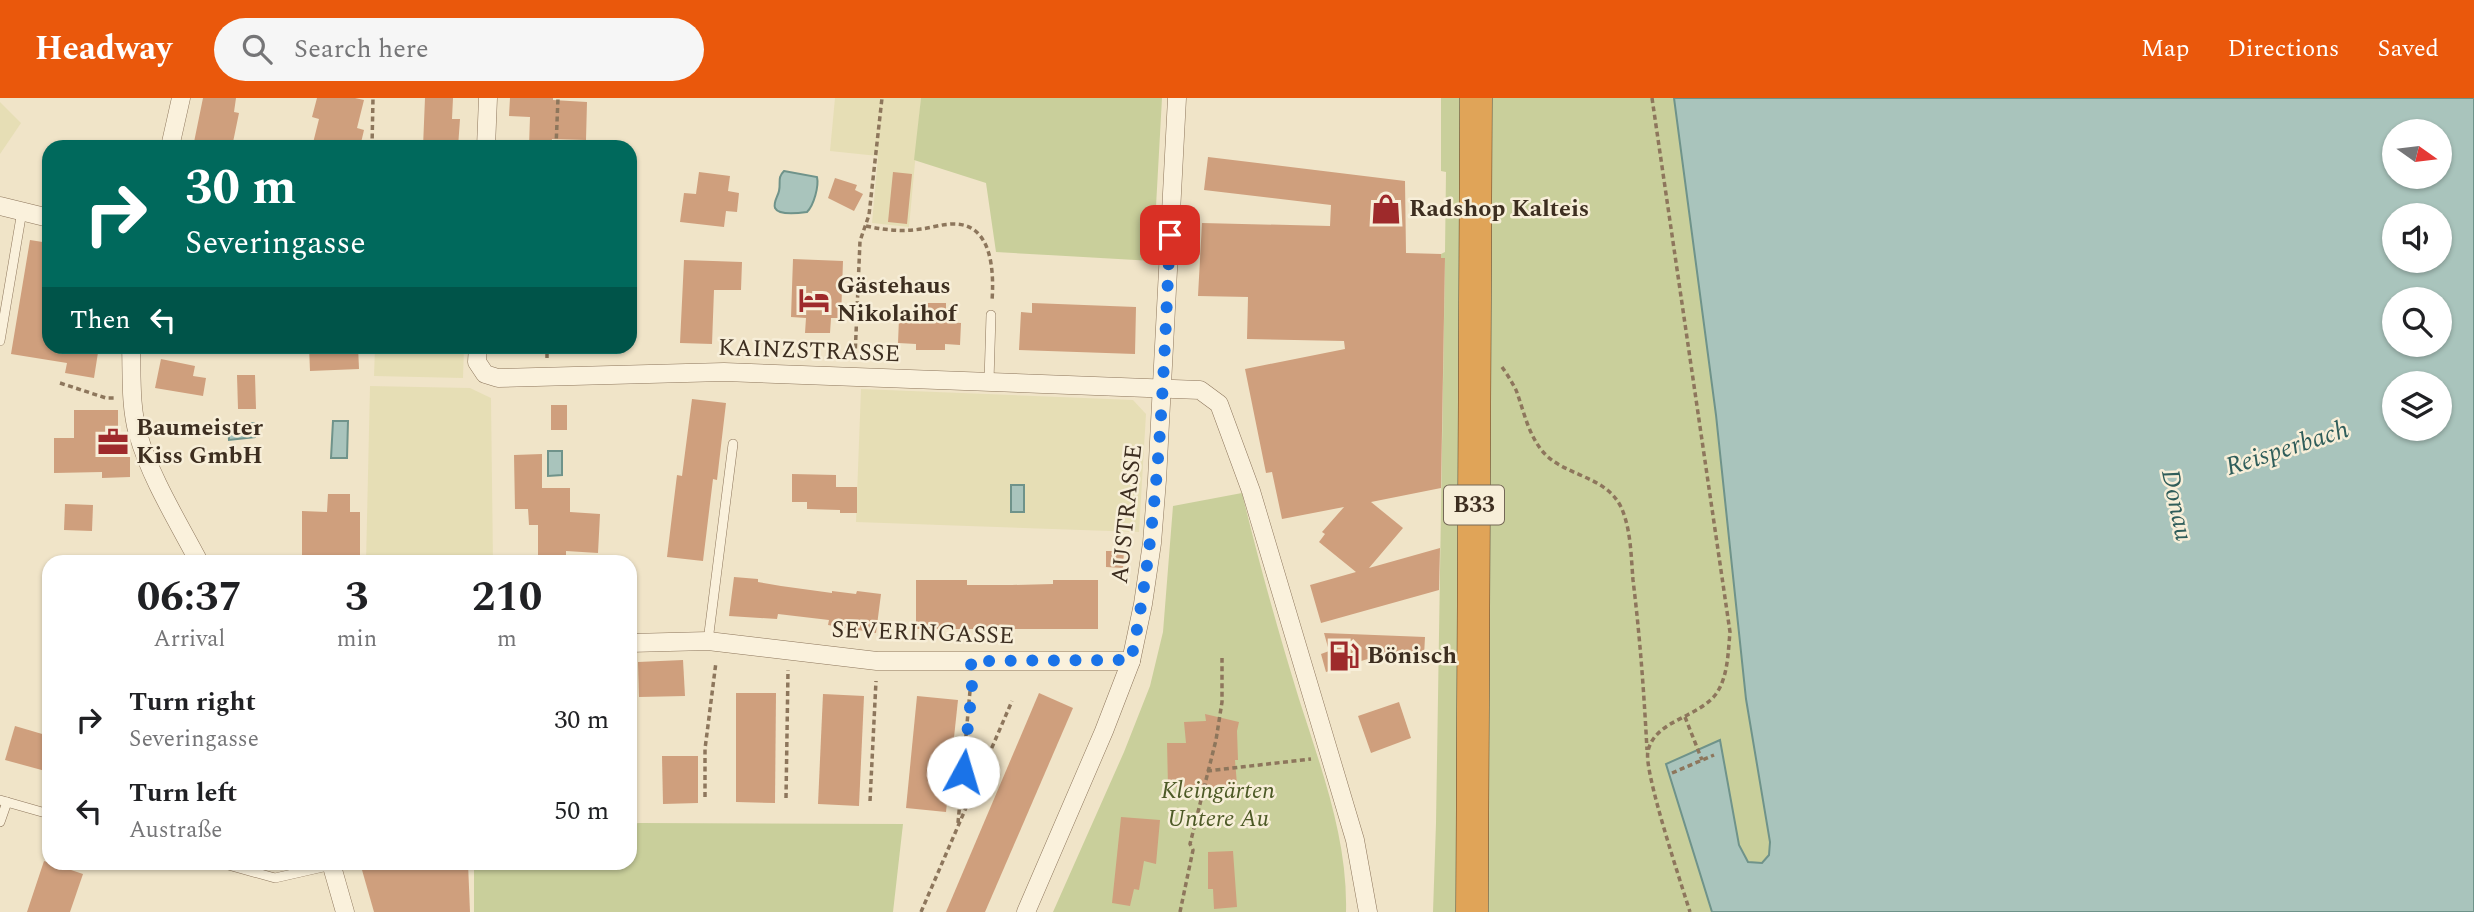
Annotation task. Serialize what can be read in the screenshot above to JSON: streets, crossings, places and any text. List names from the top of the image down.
{
  "streets": {
    "highway": ["B33"],
    "street": ["KAINZSTRASSE", "AUSTRASSE", "SEVERINGASSE"]
  },
  "crossings": [
    ["KAINZSTRASSE", "AUSTRASSE"],
    ["AUSTRASSE", "SEVERINGASSE"]
  ],
  "water": ["Reisperbach", "Donau"],
  "parks": ["Kleingärten Untere Au"],
  "places": {
    "shop": ["Radshop Kalteis"],
    "hotel": ["Gästehaus Nikolaihof"],
    "office": ["Baumeister Kiss GmbH"],
    "fuel station": ["Bönisch"]
  },
  "north": "right",
  "page": {
    "header": "Headway",
    "search": "Search here",
    "nav": ["Map", "Directions", "Saved"],
    "turn": ["30 m", "Severingasse"],
    "then": "Then",
    "eta": [
      "06:37",
      "Arrival",
      "3",
      "min",
      "210",
      "m"
    ],
    "list": [
      {
        "name": "Turn right",
        "note": "Severingasse",
        "value": "30 m"
      },
      {
        "name": "Turn left",
        "note": "Austraße",
        "value": "50 m"
      }
    ]
  }
}
